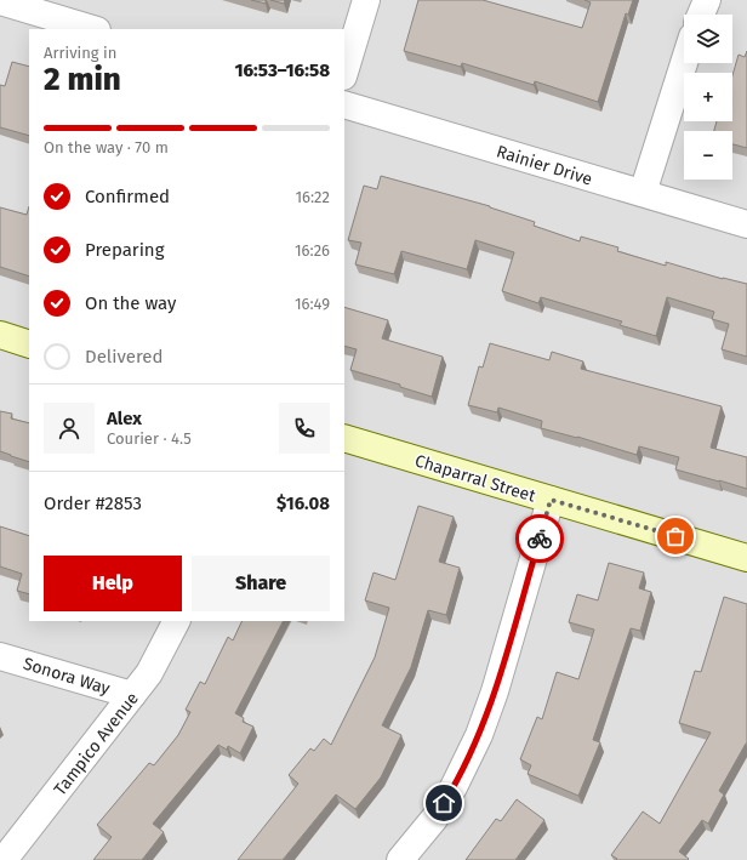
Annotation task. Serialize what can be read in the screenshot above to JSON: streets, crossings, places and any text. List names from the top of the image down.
{
  "streets": {
    "street": [
      "Rainier Drive",
      "Chaparral Street",
      "Sonora Way",
      "Tampico Avenue"
    ]
  },
  "crossings": [
    ["Sonora Way", "Tampico Avenue"]
  ],
  "page": {
    "map_buttons": ["+", "−"],
    "heading": ["2 min", "Arriving in", "16:53–16:58"],
    "panel": [
      "Alex",
      "Courier · 4.5",
      "Order #2853",
      "$16.08"
    ],
    "bar": "On the way · 70 m",
    "list": [
      ["Confirmed", "16:22"],
      ["Preparing", "16:26"],
      ["On the way", "16:49"],
      "Delivered"
    ],
    "buttons": ["Help", "Share"]
  }
}
